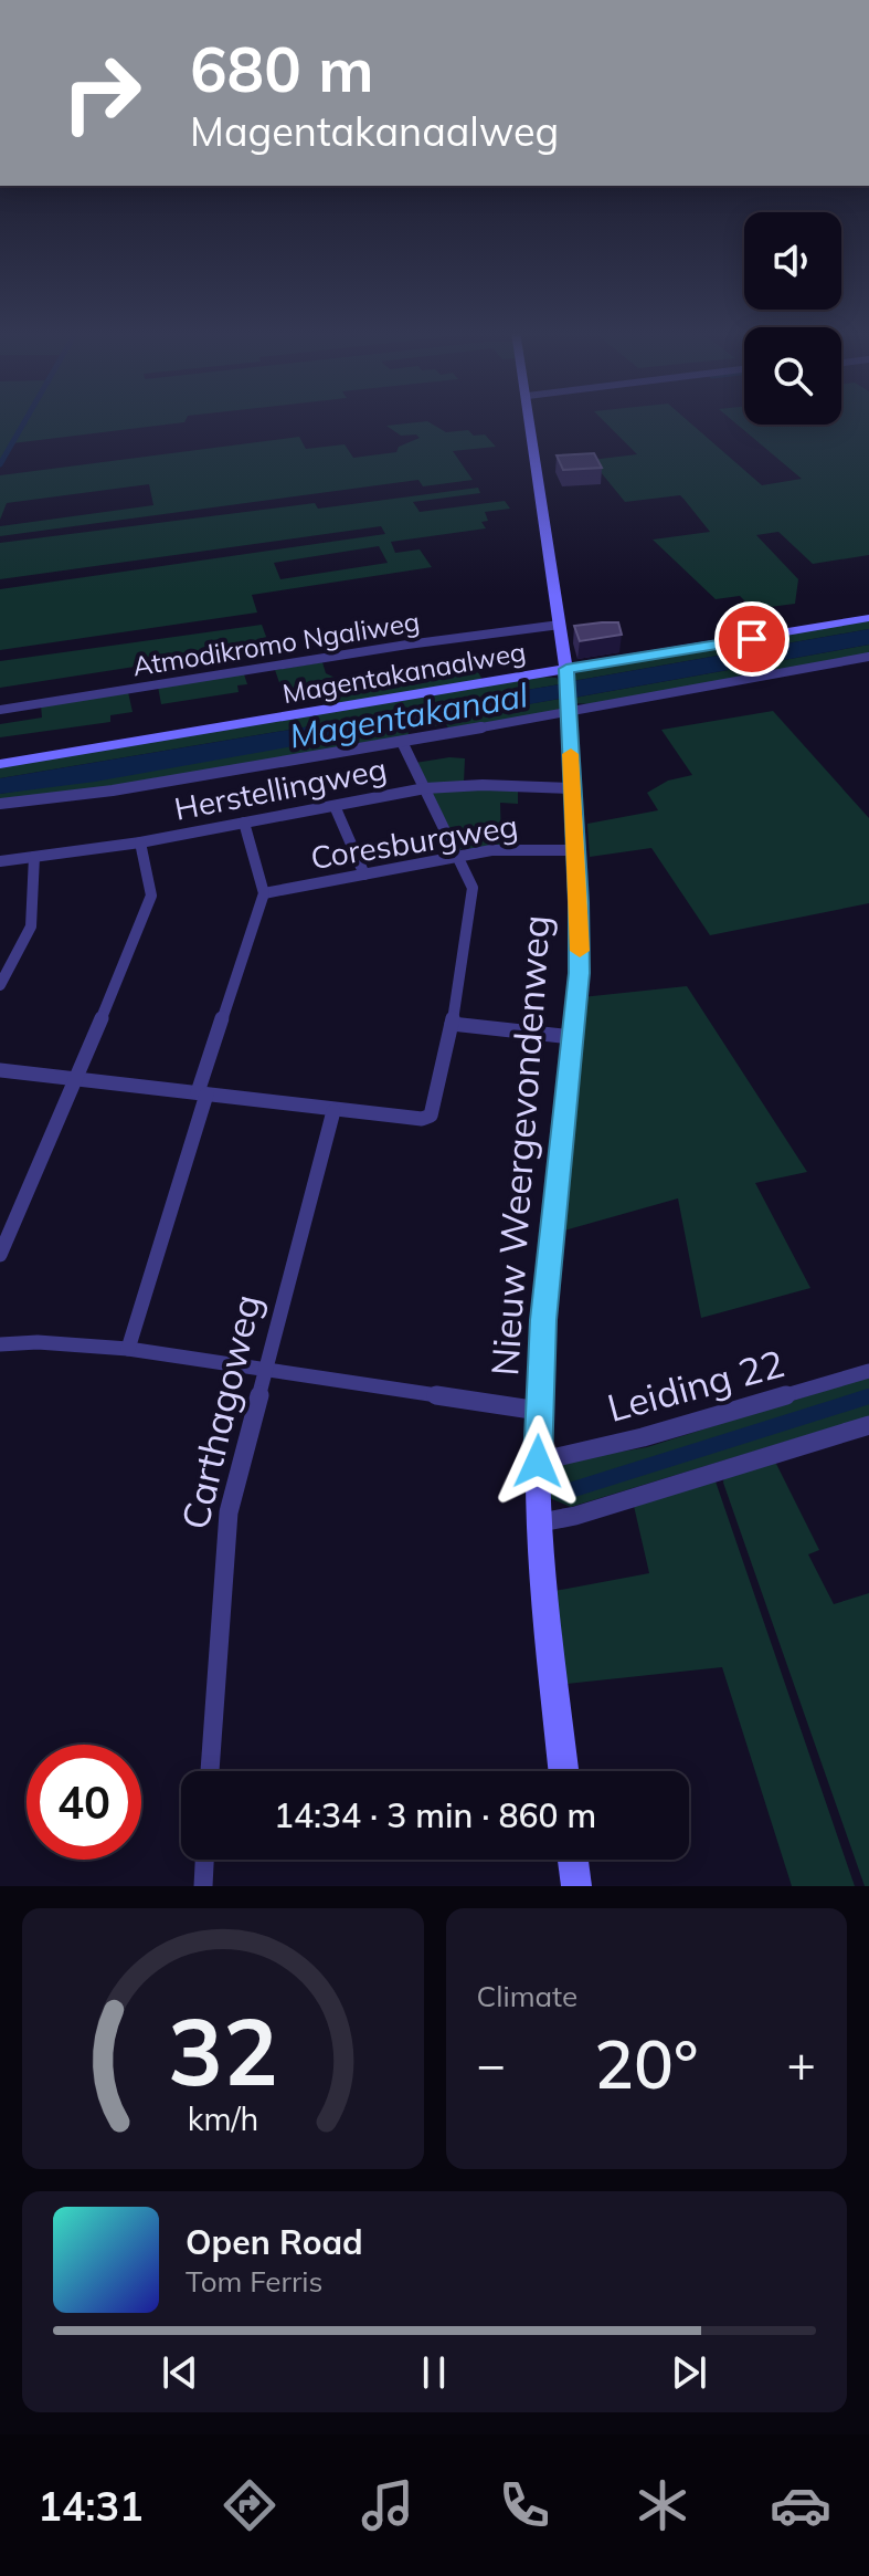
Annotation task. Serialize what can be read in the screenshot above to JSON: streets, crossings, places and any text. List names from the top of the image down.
{
  "streets": {
    "street": [
      "Atmodikromo Ngaliweg",
      "Magentakanaalweg",
      "Herstellingweg",
      "Coresburgweg",
      "Nieuw Weergevondenweg",
      "Leiding 22",
      "Carthagoweg"
    ]
  },
  "crossings": [
    ["Atmodikromo Ngaliweg", "Nieuw Weergevondenweg"],
    ["Magentakanaalweg", "Nieuw Weergevondenweg"],
    ["Herstellingweg", "Nieuw Weergevondenweg"],
    ["Coresburgweg", "Nieuw Weergevondenweg"],
    ["Nieuw Weergevondenweg", "Leiding 22"]
  ],
  "water": ["Magentakanaal"],
  "page": {
    "turn": ["680 m", "Magentakanaalweg"],
    "limit": "40",
    "trip": "14:34 · 3 min · 860 m",
    "tile": "Climate",
    "heat": ["−", "20°", "+"],
    "song": ["Open Road", "Tom Ferris"],
    "tabs": "14:31",
    "gauge": ["32", "km/h"]
  }
}
